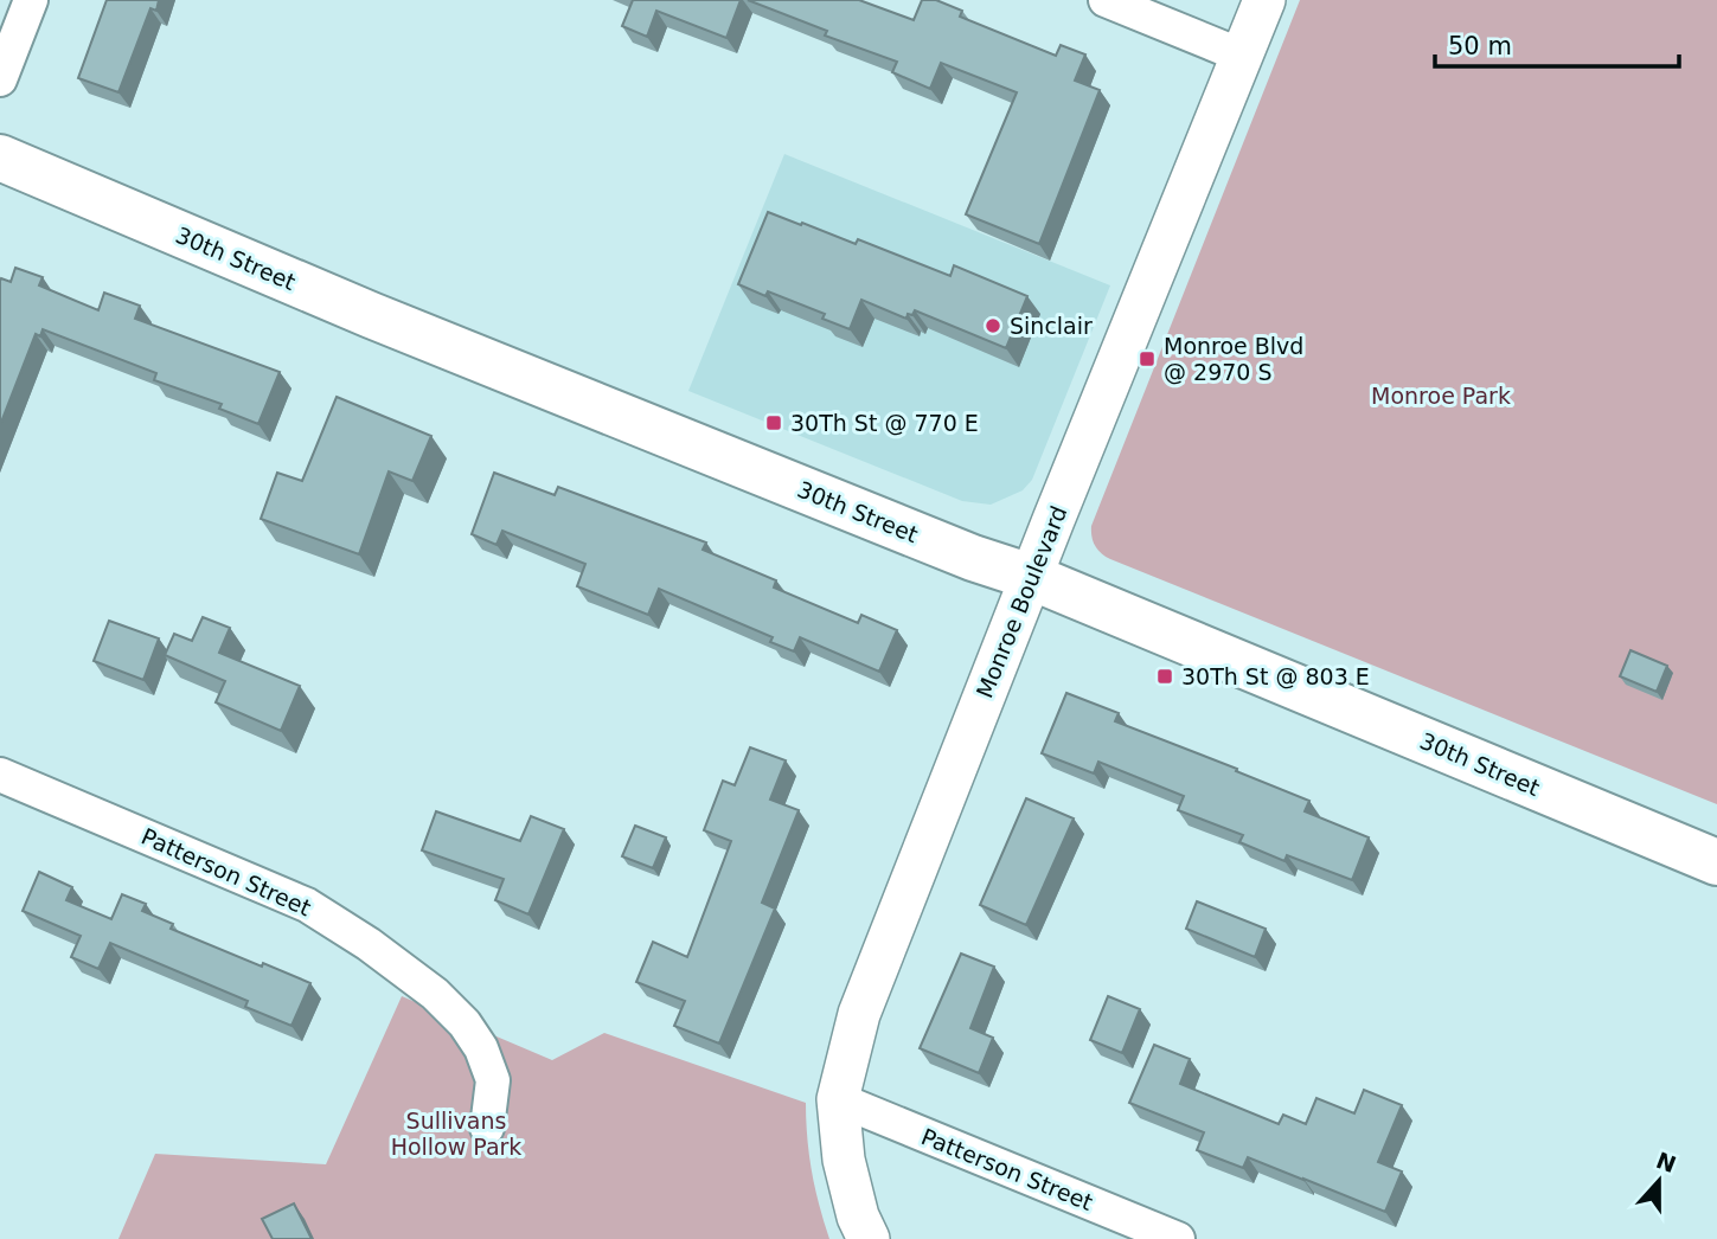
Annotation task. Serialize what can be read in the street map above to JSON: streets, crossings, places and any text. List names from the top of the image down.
{
  "streets": {
    "main road": ["30th Street"],
    "street": ["Monroe Boulevard", "Patterson Street"]
  },
  "crossings": [
    ["30th Street", "Monroe Boulevard"],
    ["Monroe Boulevard", "Patterson Street"]
  ],
  "parks": ["Monroe Park", "Sullivans Hollow Park"],
  "places": {
    "other": ["Sinclair"],
    "transit": ["Monroe Blvd @ 2970 S", "30Th St @ 770 E", "30Th St @ 803 E"]
  },
  "scale_bar": "50 m",
  "north": "top"
}
